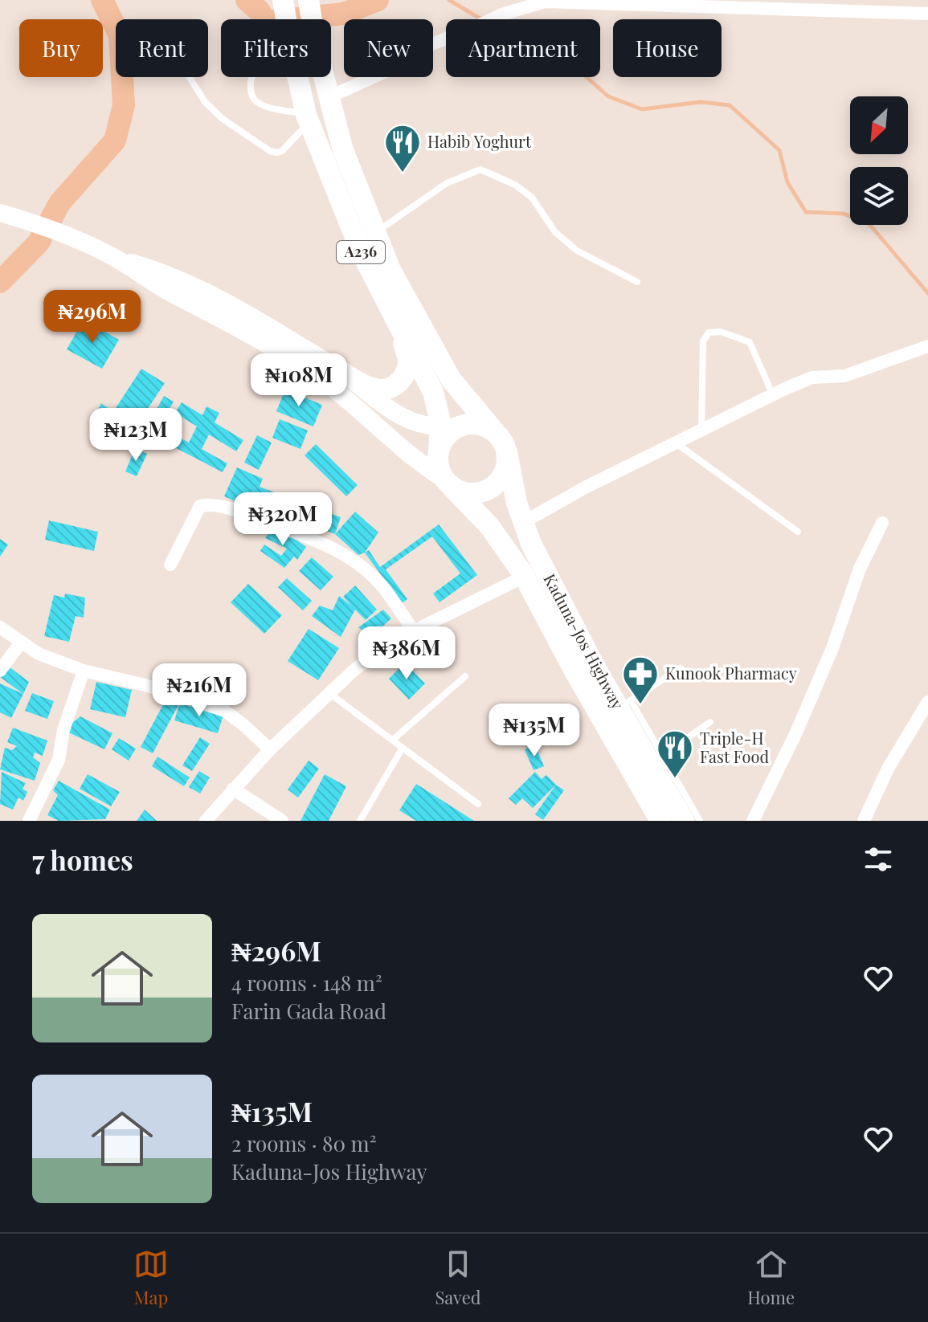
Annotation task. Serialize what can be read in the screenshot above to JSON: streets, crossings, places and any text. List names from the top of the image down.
{
  "streets": {
    "highway": ["A236", "Kaduna-Jos Highway"]
  },
  "crossings": [
    ["A236", "Kaduna-Jos Highway"]
  ],
  "places": {
    "restaurant": ["Habib Yoghurt", "Triple-H Fast Food"],
    "pharmacy": ["Kunook Pharmacy"]
  },
  "north": "bottom left",
  "page": {
    "chip": [
      "Buy",
      "Rent",
      "Filters",
      "New",
      "Apartment",
      "House"
    ],
    "price": [
      "₦296M",
      "₦108M",
      "₦123M",
      "₦320M",
      "₦386M",
      "₦216M",
      "₦135M"
    ],
    "heading": "7 homes",
    "list": [
      {
        "name": "₦296M",
        "note": "4 rooms · 148 m² · Farin Gada Road"
      },
      {
        "name": "₦135M",
        "note": "2 rooms · 80 m² · Kaduna-Jos Highway"
      }
    ],
    "tabs": ["Map", "Saved", "Home"]
  }
}
